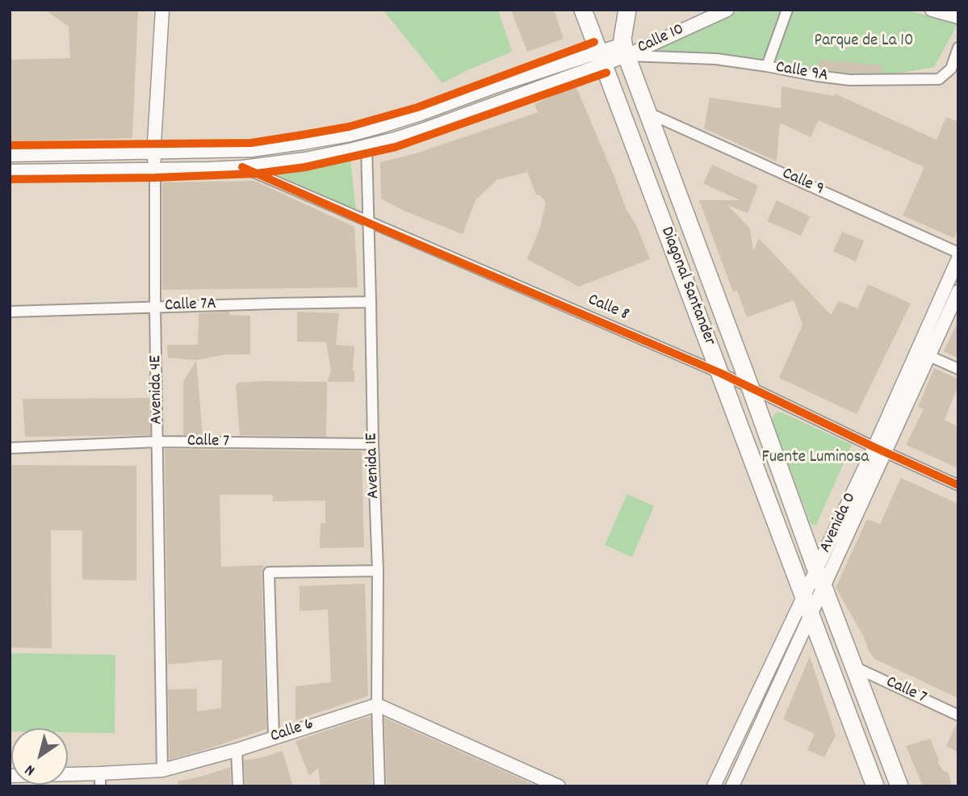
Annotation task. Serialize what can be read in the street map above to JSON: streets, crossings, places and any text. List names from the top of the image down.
{
  "streets": {
    "main road": ["Diagonal Santander"],
    "street": [
      "Calle 10",
      "Calle 9A",
      "Calle 9",
      "Calle 7A",
      "Calle 8",
      "Avenida 4E",
      "Calle 7",
      "Avenida 1E",
      "Avenida 0",
      "Calle 6"
    ]
  },
  "crossings": [
    ["Calle 10", "Calle 9A"],
    ["Calle 10", "Diagonal Santander"],
    ["Calle 9A", "Diagonal Santander"],
    ["Calle 9", "Diagonal Santander"],
    ["Diagonal Santander", "Calle 8"],
    ["Diagonal Santander", "Calle 7"],
    ["Diagonal Santander", "Avenida 0"],
    ["Calle 7A", "Avenida 4E"],
    ["Calle 7A", "Avenida 1E"],
    ["Calle 8", "Avenida 1E"],
    ["Calle 8", "Avenida 0"],
    ["Avenida 4E", "Calle 7"],
    ["Avenida 4E", "Calle 6"],
    ["Calle 7", "Avenida 1E"],
    ["Avenida 1E", "Calle 6"]
  ],
  "parks": ["Parque de La 10", "Fuente Luminosa"],
  "north": "bottom left"
}
